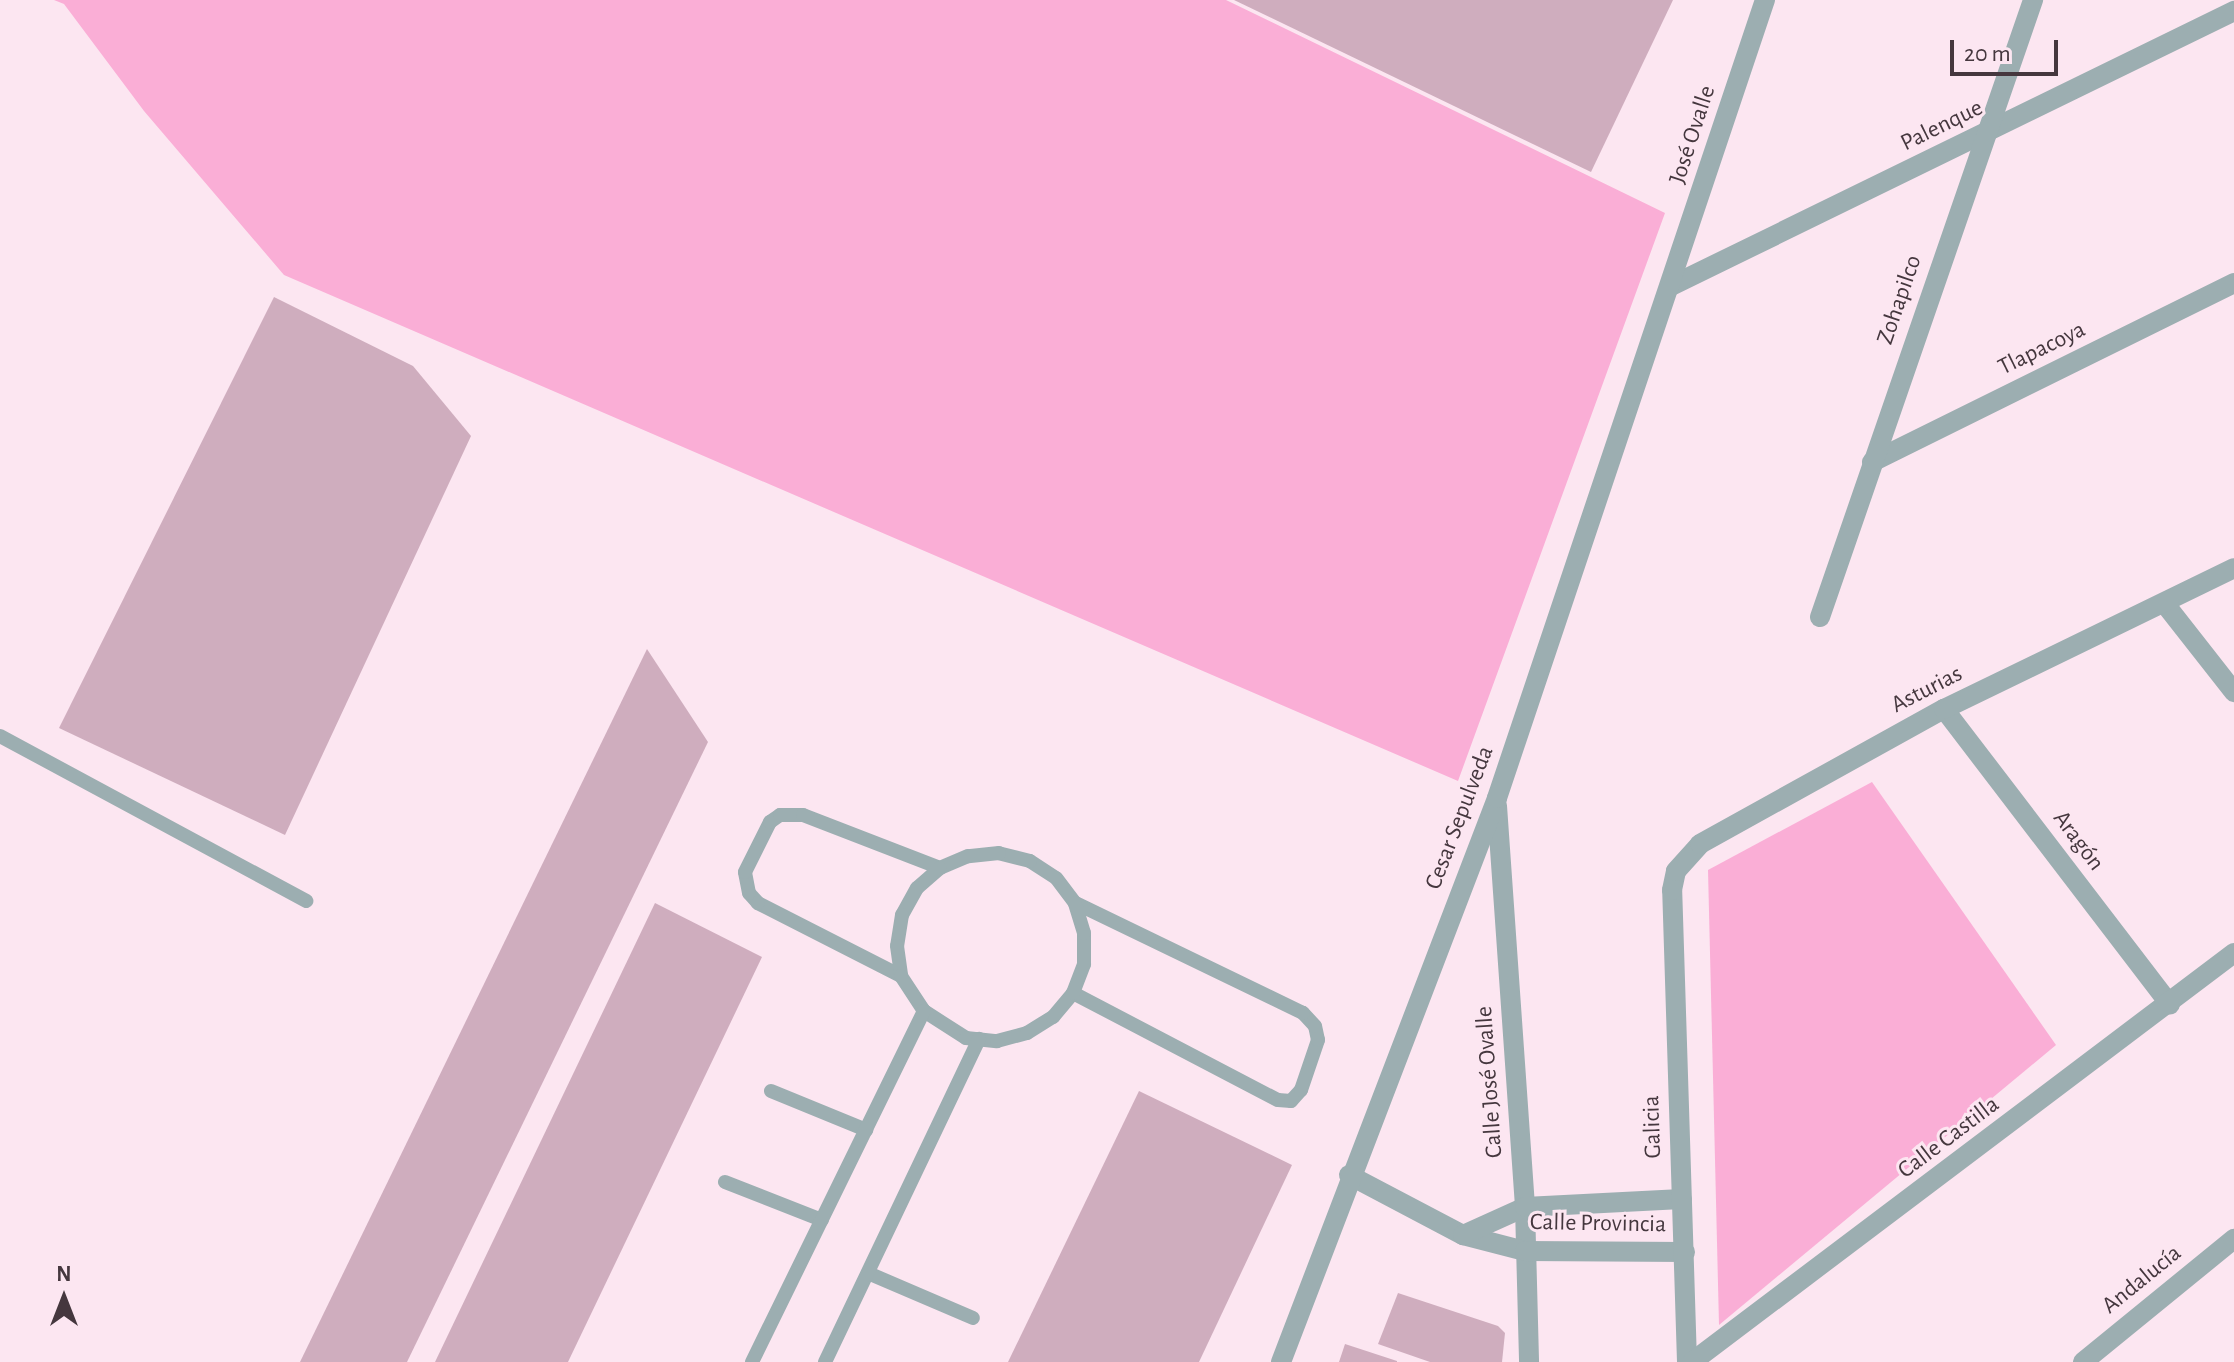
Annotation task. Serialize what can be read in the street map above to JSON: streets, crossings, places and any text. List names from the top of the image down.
{
  "streets": {
    "street": [
      "Palenque",
      "José Ovalle",
      "Zohapilco",
      "Tlapacoya",
      "Asturias",
      "Cesar Sepulveda",
      "Aragón",
      "Calle José Ovalle",
      "Galicia",
      "Calle Castilla",
      "Calle Provincia",
      "Andalucía"
    ]
  },
  "crossings": [
    ["Palenque", "José Ovalle"],
    ["Palenque", "Zohapilco"],
    ["Palenque", "Cesar Sepulveda"],
    ["José Ovalle", "Cesar Sepulveda"],
    ["Zohapilco", "Tlapacoya"],
    ["Asturias", "Aragón"],
    ["Asturias", "Galicia"],
    ["Cesar Sepulveda", "Calle José Ovalle"],
    ["Cesar Sepulveda", "Calle Provincia"],
    ["Aragón", "Calle Castilla"],
    ["Calle José Ovalle", "Calle Provincia"],
    ["Galicia", "Calle Castilla"],
    ["Galicia", "Calle Provincia"]
  ],
  "scale_bar": "20 m",
  "north": "top"
}
